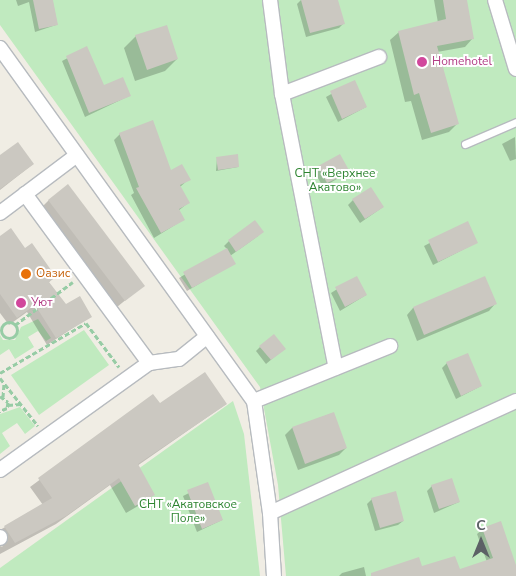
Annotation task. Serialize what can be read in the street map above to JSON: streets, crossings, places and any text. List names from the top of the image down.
{
  "parks": ["СНТ «Верхнее Акатово»", "СНТ «Акатовское Поле»"],
  "places": ["Homehotel", "Оазис", "Уют"],
  "north": "top"
}
